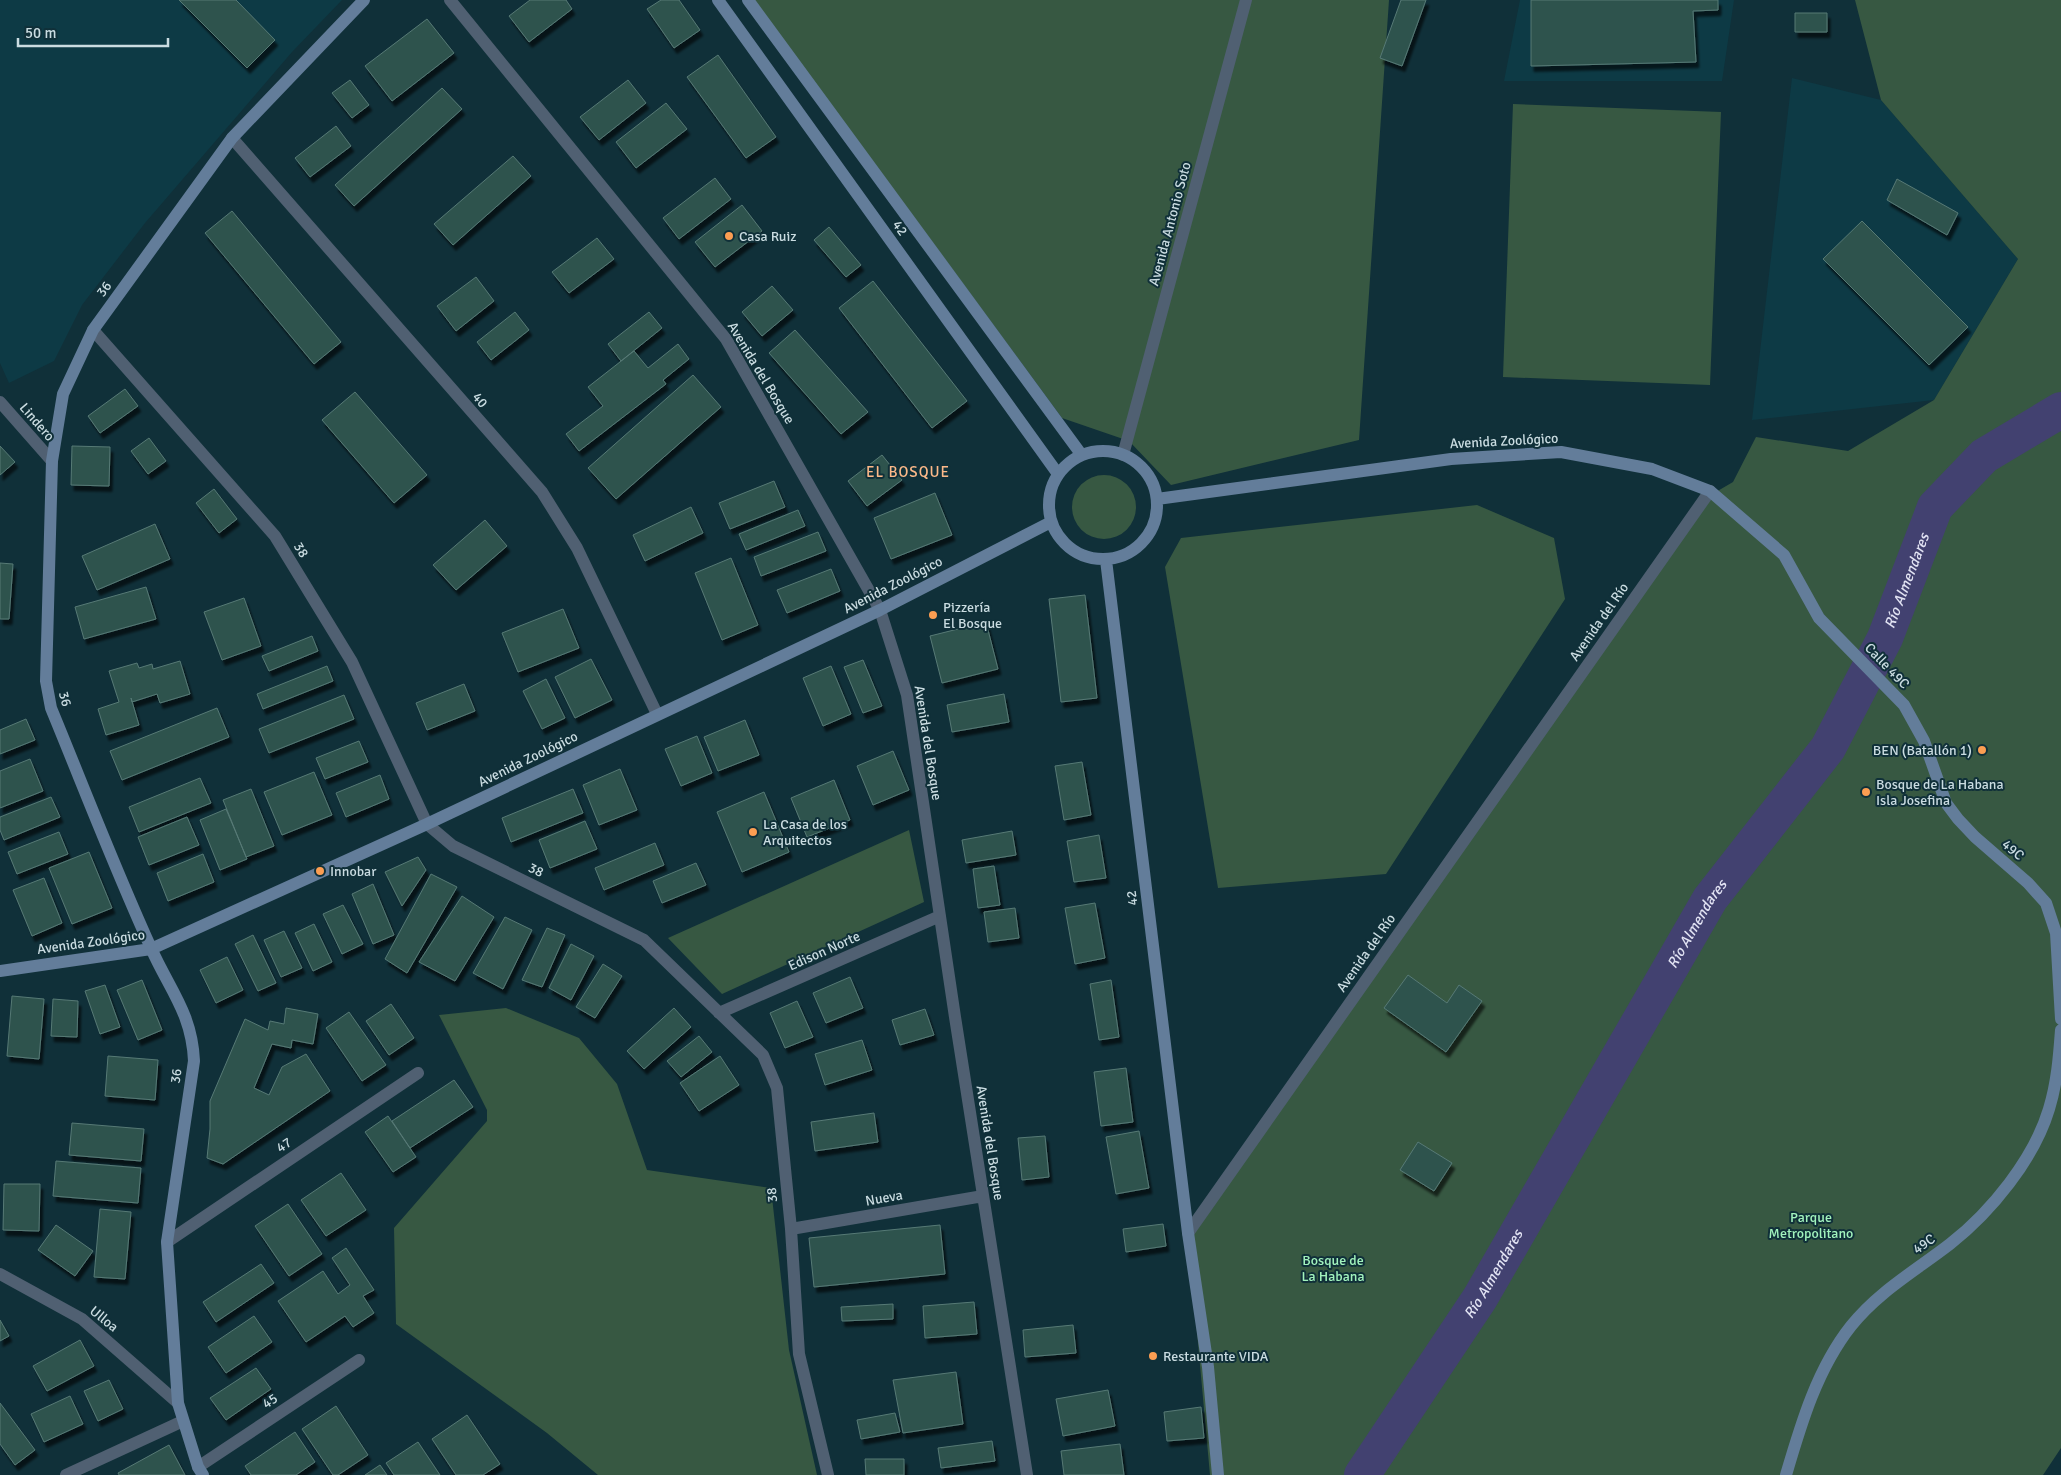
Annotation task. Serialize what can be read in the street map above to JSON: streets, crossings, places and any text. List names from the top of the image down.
{
  "streets": {
    "street": [
      "Avenida Antonio Soto",
      "42",
      "36",
      "Avenida del Bosque",
      "40",
      "Lindero",
      "Avenida Zoológico",
      "38",
      "Avenida del Río",
      "Calle 49C",
      "49C",
      "Edison Norte",
      "47",
      "Nueva",
      "Ulloa",
      "45"
    ]
  },
  "crossings": [
    ["Avenida Antonio Soto", "42"],
    ["Avenida Antonio Soto", "Avenida Zoológico"],
    ["42", "Avenida Zoológico"],
    ["42", "Avenida del Río"],
    ["36", "40"],
    ["36", "Lindero"],
    ["36", "Avenida Zoológico"],
    ["36", "38"],
    ["36", "47"],
    ["36", "Ulloa"],
    ["36", "45"],
    ["Avenida del Bosque", "Avenida Zoológico"],
    ["Avenida del Bosque", "Edison Norte"],
    ["Avenida del Bosque", "Nueva"],
    ["40", "Avenida Zoológico"],
    ["Avenida Zoológico", "38"],
    ["Avenida Zoológico", "Avenida del Río"],
    ["Avenida Zoológico", "Calle 49C"],
    ["38", "Edison Norte"],
    ["38", "Nueva"],
    ["Calle 49C", "49C"]
  ],
  "districts": ["EL BOSQUE"],
  "water": ["Río Almendares"],
  "parks": ["Parque Metropolitano", "Bosque de La Habana"],
  "places": [
    "Casa Ruiz",
    "Pizzería El Bosque",
    "BEN (Batallón 1)",
    "Bosque de La Habana Isla Josefina",
    "La Casa de los Arquitectos",
    "Innobar",
    "Restaurante VIDA"
  ],
  "scale_bar": "50 m"
}
